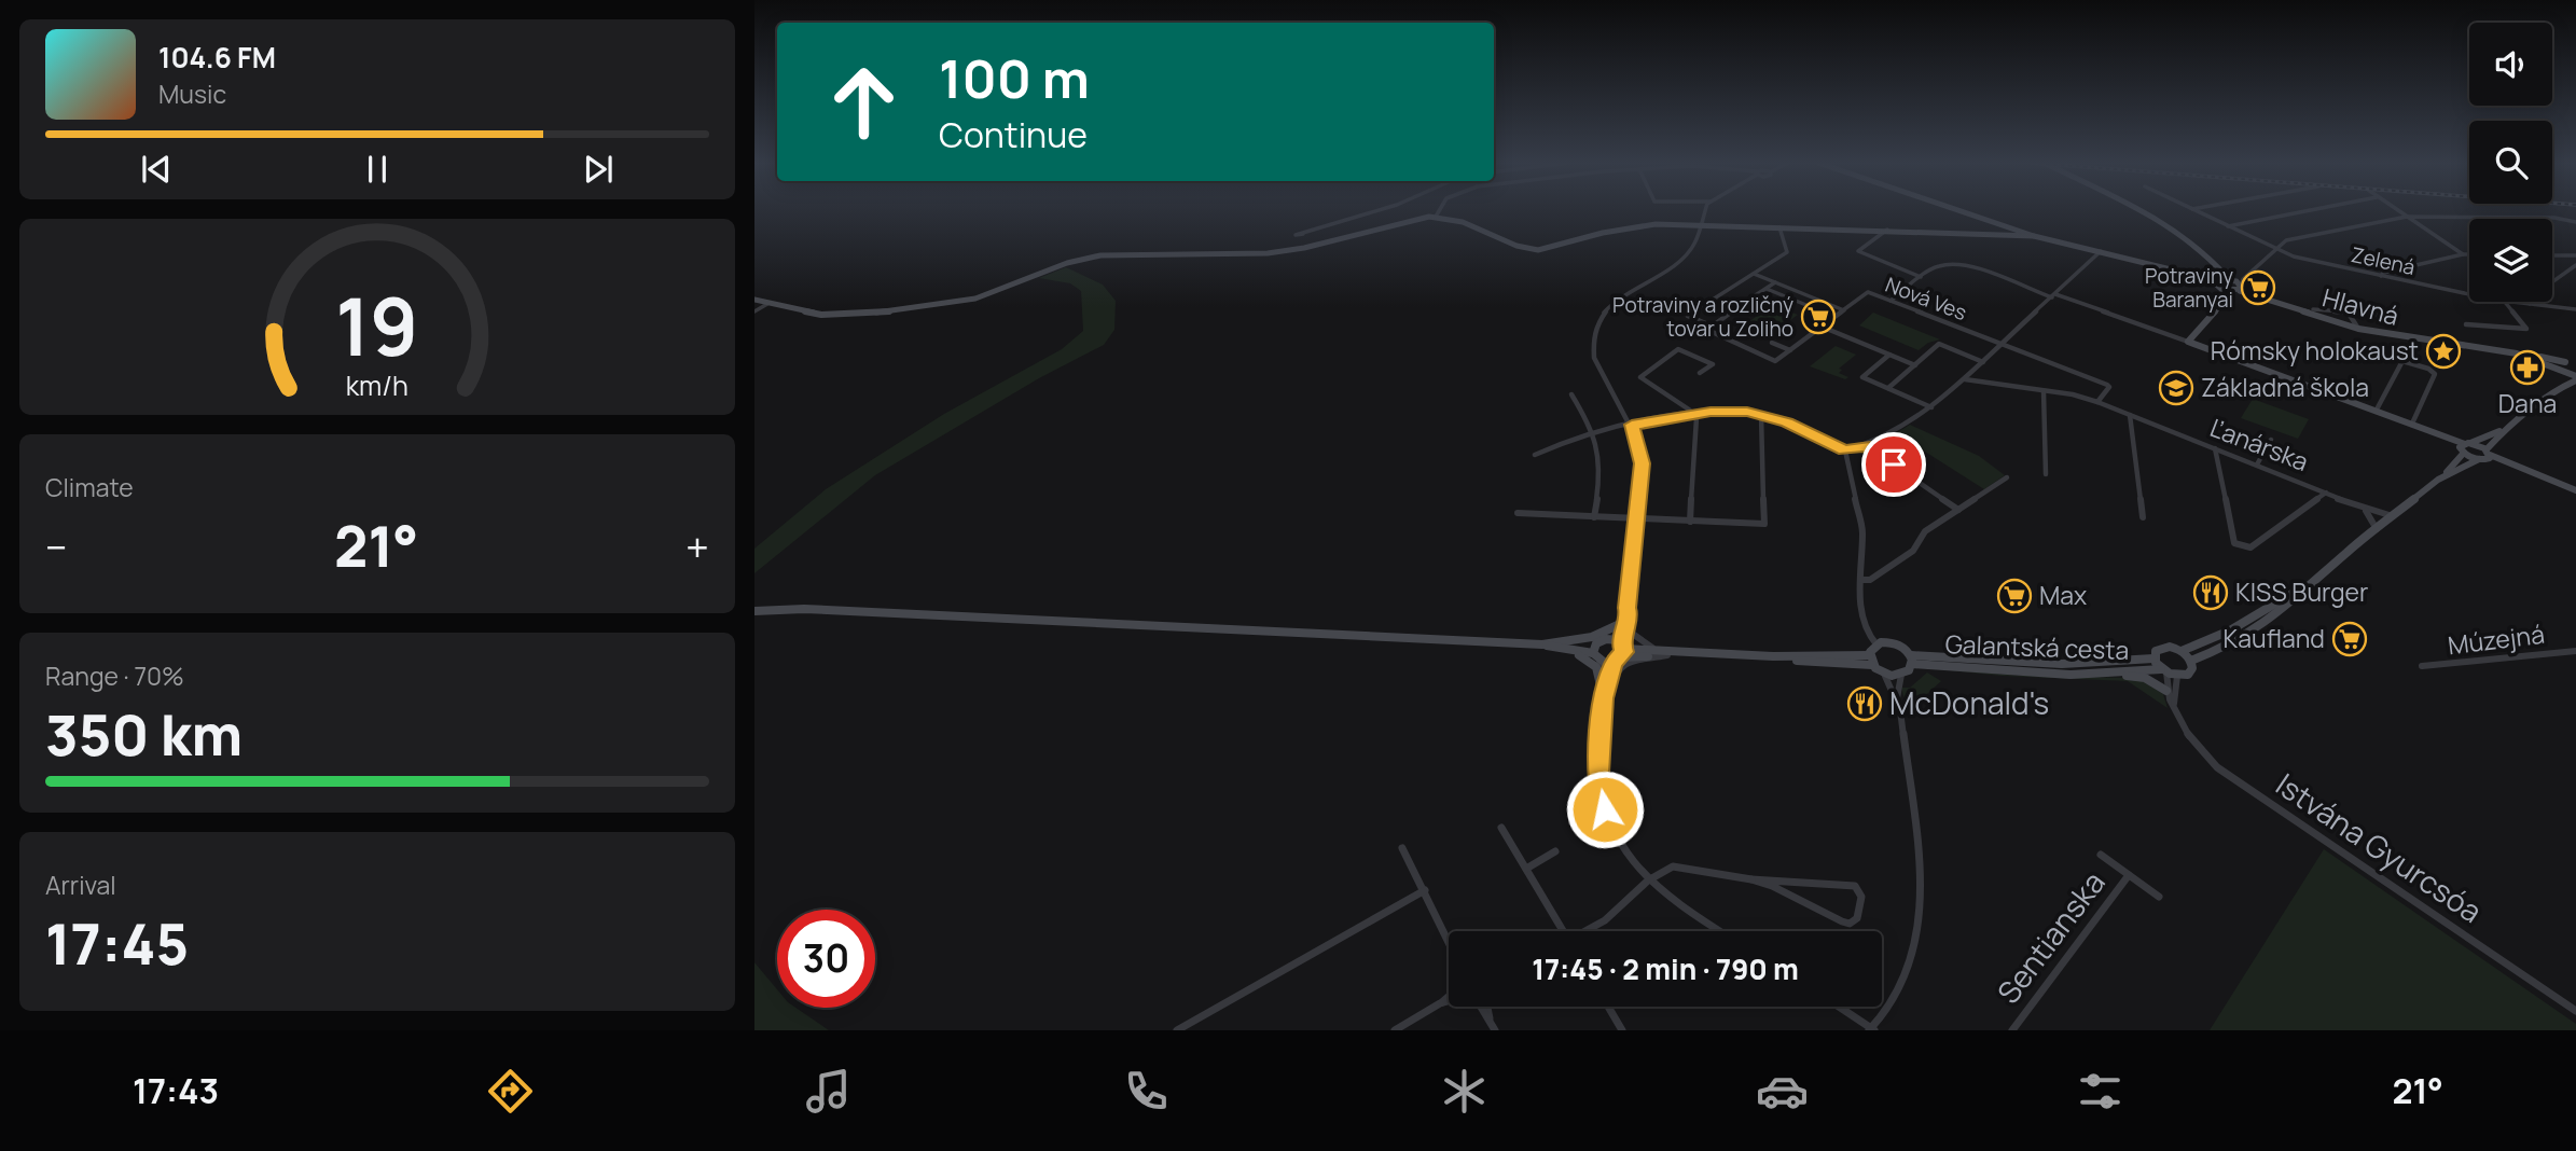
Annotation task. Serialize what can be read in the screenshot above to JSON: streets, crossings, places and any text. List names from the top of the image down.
{
  "streets": {
    "main road": ["Hlavná", "Galantská cesta"],
    "street": [
      "Zelená",
      "Nová Ves",
      "Ľanárska",
      "Múzejná",
      "Istvána Gyurcsóa",
      "Sentianska"
    ]
  },
  "crossings": [
    ["Nová Ves", "Ľanárska"],
    ["Hlavná", "Galantská cesta"],
    ["Ľanárska", "Galantská cesta"],
    ["Galantská cesta", "Istvána Gyurcsóa"]
  ],
  "places": {
    "supermarket": [
      "Potraviny Baranyai",
      "Potraviny a rozličný tovar u Zoliho",
      "Max",
      "Kaufland"
    ],
    "place": ["Rómsky holokaust"],
    "pharmacy": ["Dana"],
    "school or university": ["Základná škola"],
    "restaurant": ["KISS Burger", "McDonald's"]
  },
  "page": {
    "turn": ["100 m", "Continue"],
    "song": ["104.6 FM", "Music"],
    "tile": [
      "Climate",
      ["Range · 70%", "350 km"],
      ["Arrival", "17:45"]
    ],
    "heat": ["−", "21°", "+"],
    "limit": "30",
    "trip": "17:45 · 2 min · 790 m",
    "tabs": ["17:43", "21°"],
    "gauge": ["19", "km/h"]
  }
}
